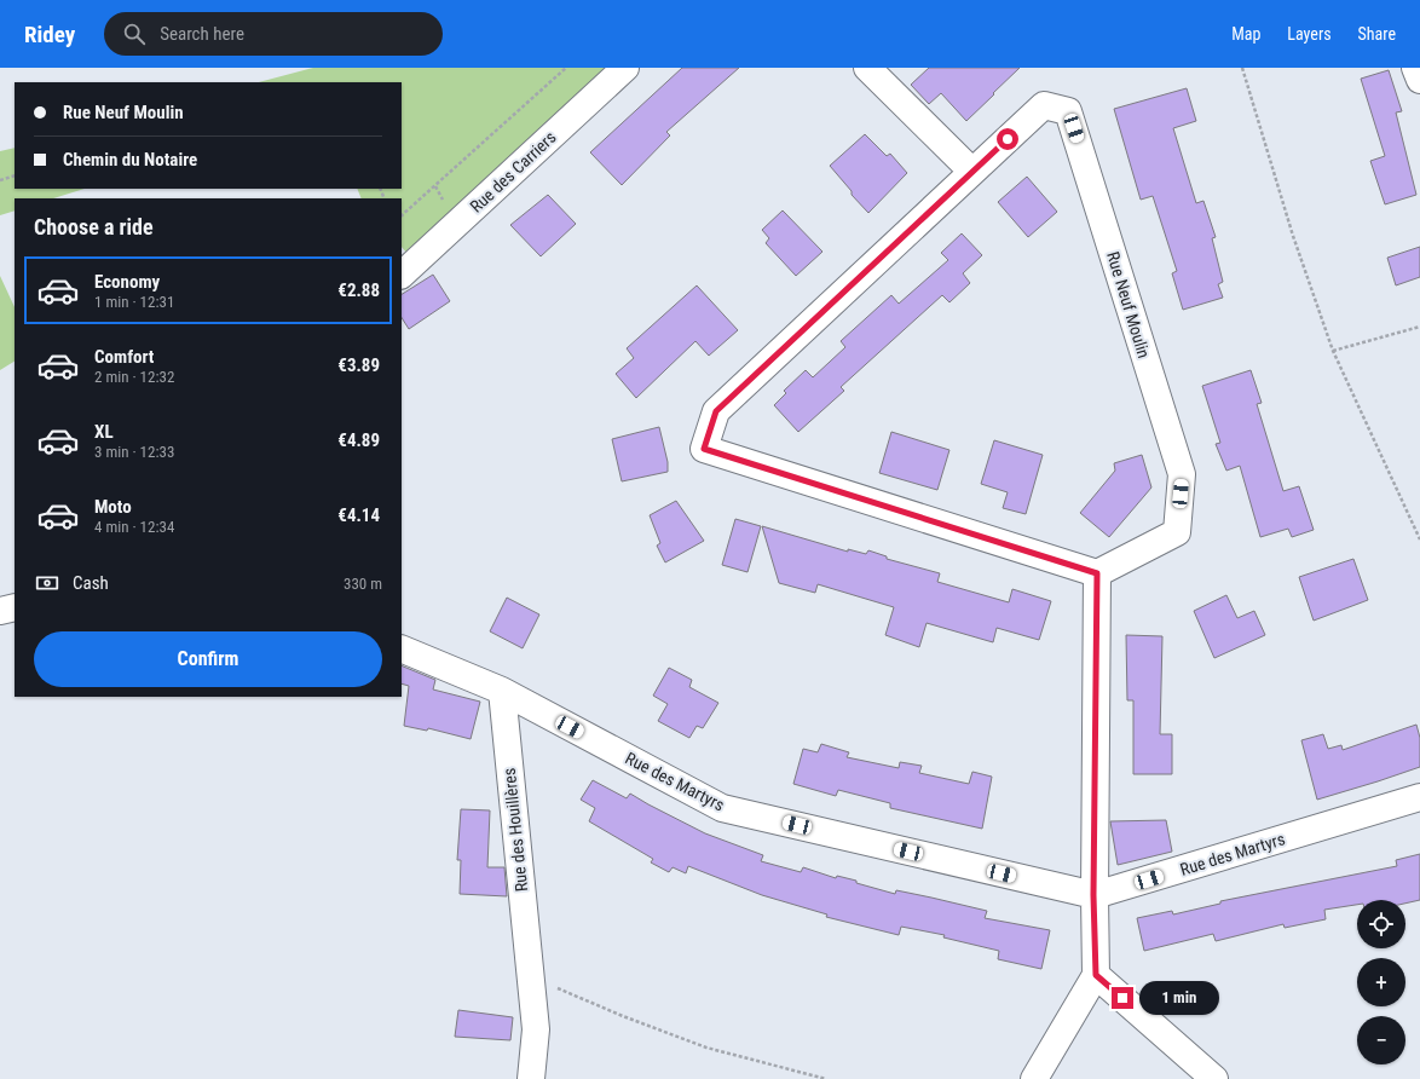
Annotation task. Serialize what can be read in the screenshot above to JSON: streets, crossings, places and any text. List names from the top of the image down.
{
  "streets": {
    "street": [
      "Rue des Carriers",
      "Rue Neuf Moulin",
      "Rue des Martyrs",
      "Rue des Houillères"
    ]
  },
  "crossings": [
    ["Rue des Martyrs", "Rue des Houillères"]
  ],
  "page": {
    "header": "Ridey",
    "search": "Search here",
    "nav": ["Map", "Layers", "Share"],
    "banner": ["Rue Neuf Moulin", "Chemin du Notaire"],
    "heading": "Choose a ride",
    "list": [
      {
        "name": "Economy",
        "note": "1 min · 12:31",
        "value": "€2.88"
      },
      {
        "name": "Comfort",
        "note": "2 min · 12:32",
        "value": "€3.89"
      },
      {
        "name": "XL",
        "note": "3 min · 12:33",
        "value": "€4.89"
      },
      {
        "name": "Moto",
        "note": "4 min · 12:34",
        "value": "€4.14"
      }
    ],
    "pay": ["Cash", "330 m"],
    "buttons": "Confirm",
    "map_buttons": ["+", "−"],
    "bubble": "1 min"
  }
}
